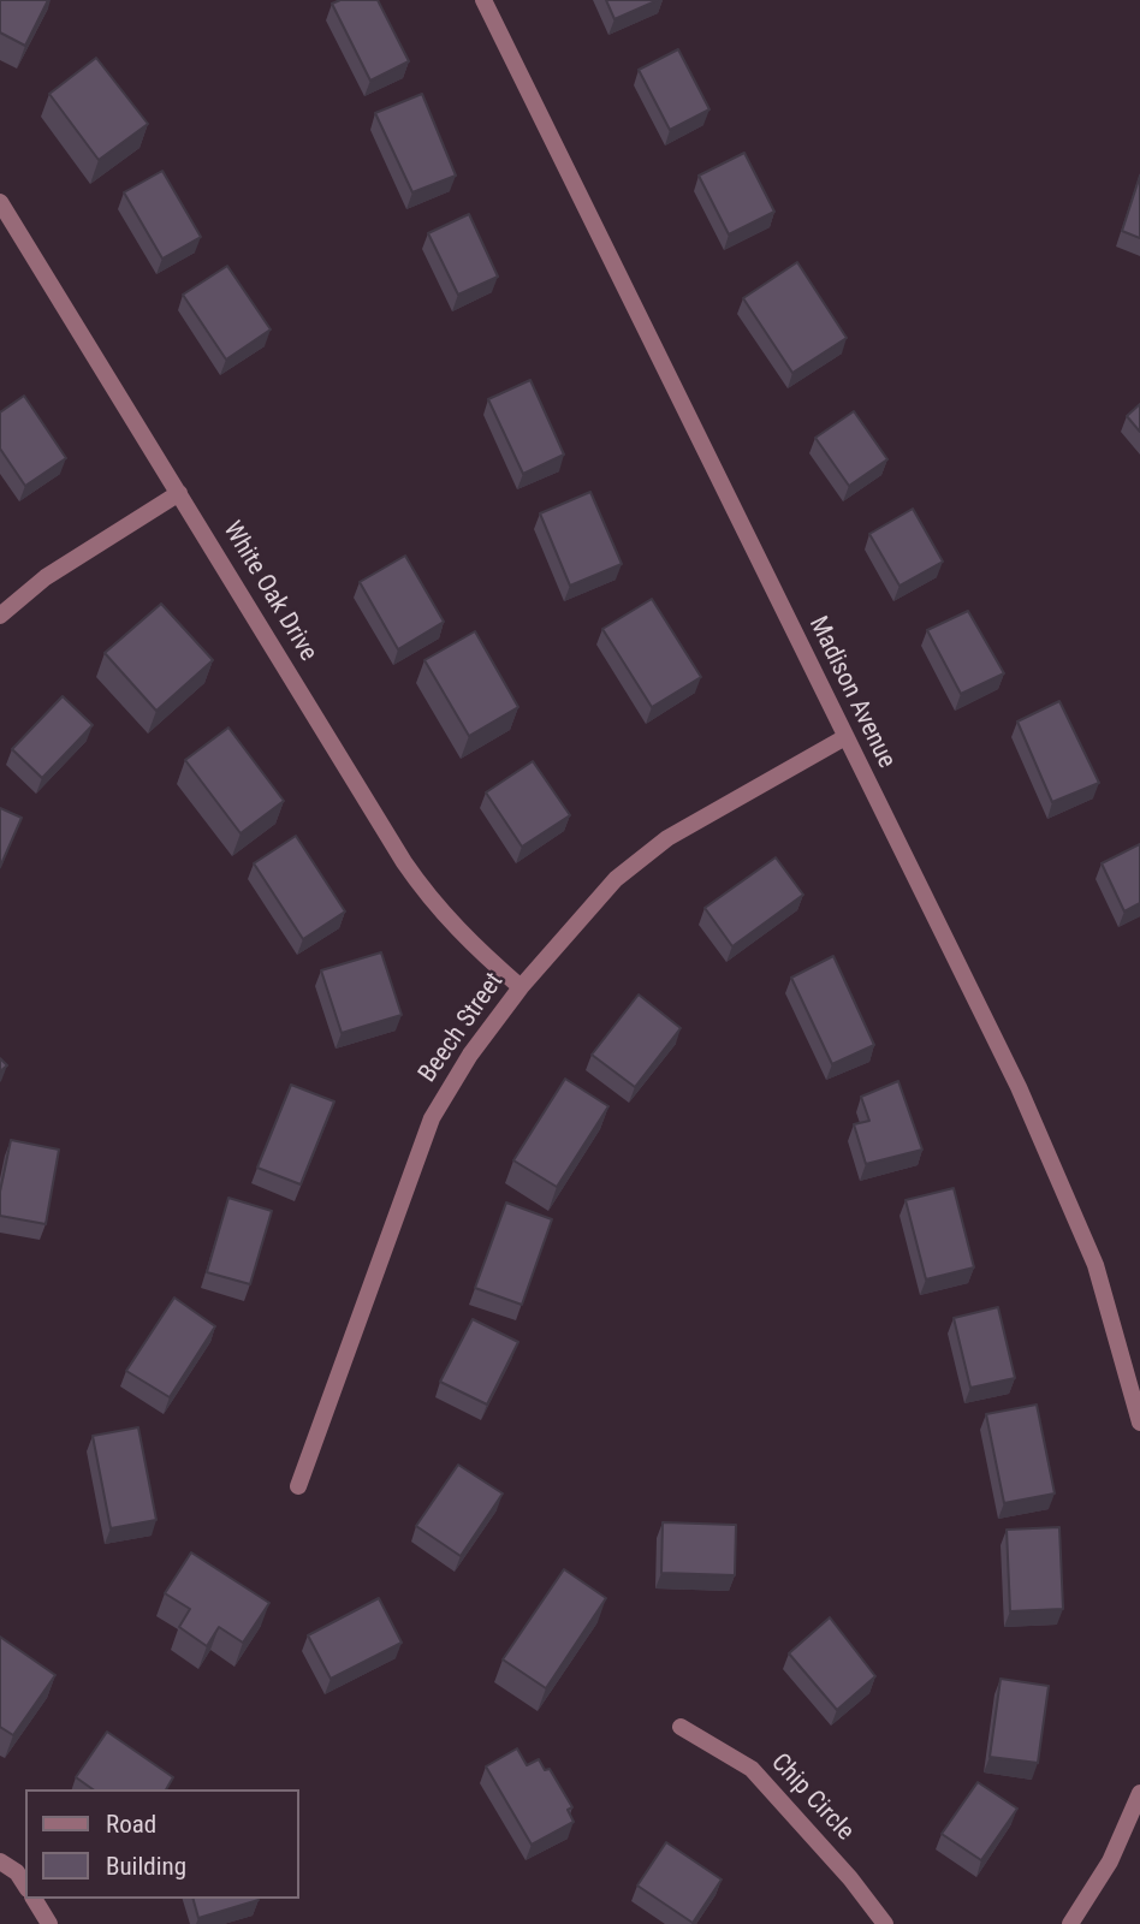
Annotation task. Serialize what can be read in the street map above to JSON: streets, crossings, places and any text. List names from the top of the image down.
{
  "streets": {
    "street": [
      "White Oak Drive",
      "Madison Avenue",
      "Beech Street",
      "Chip Circle"
    ]
  },
  "crossings": [
    ["White Oak Drive", "Beech Street"],
    ["Madison Avenue", "Beech Street"]
  ],
  "legend": ["Road", "Building"]
}
